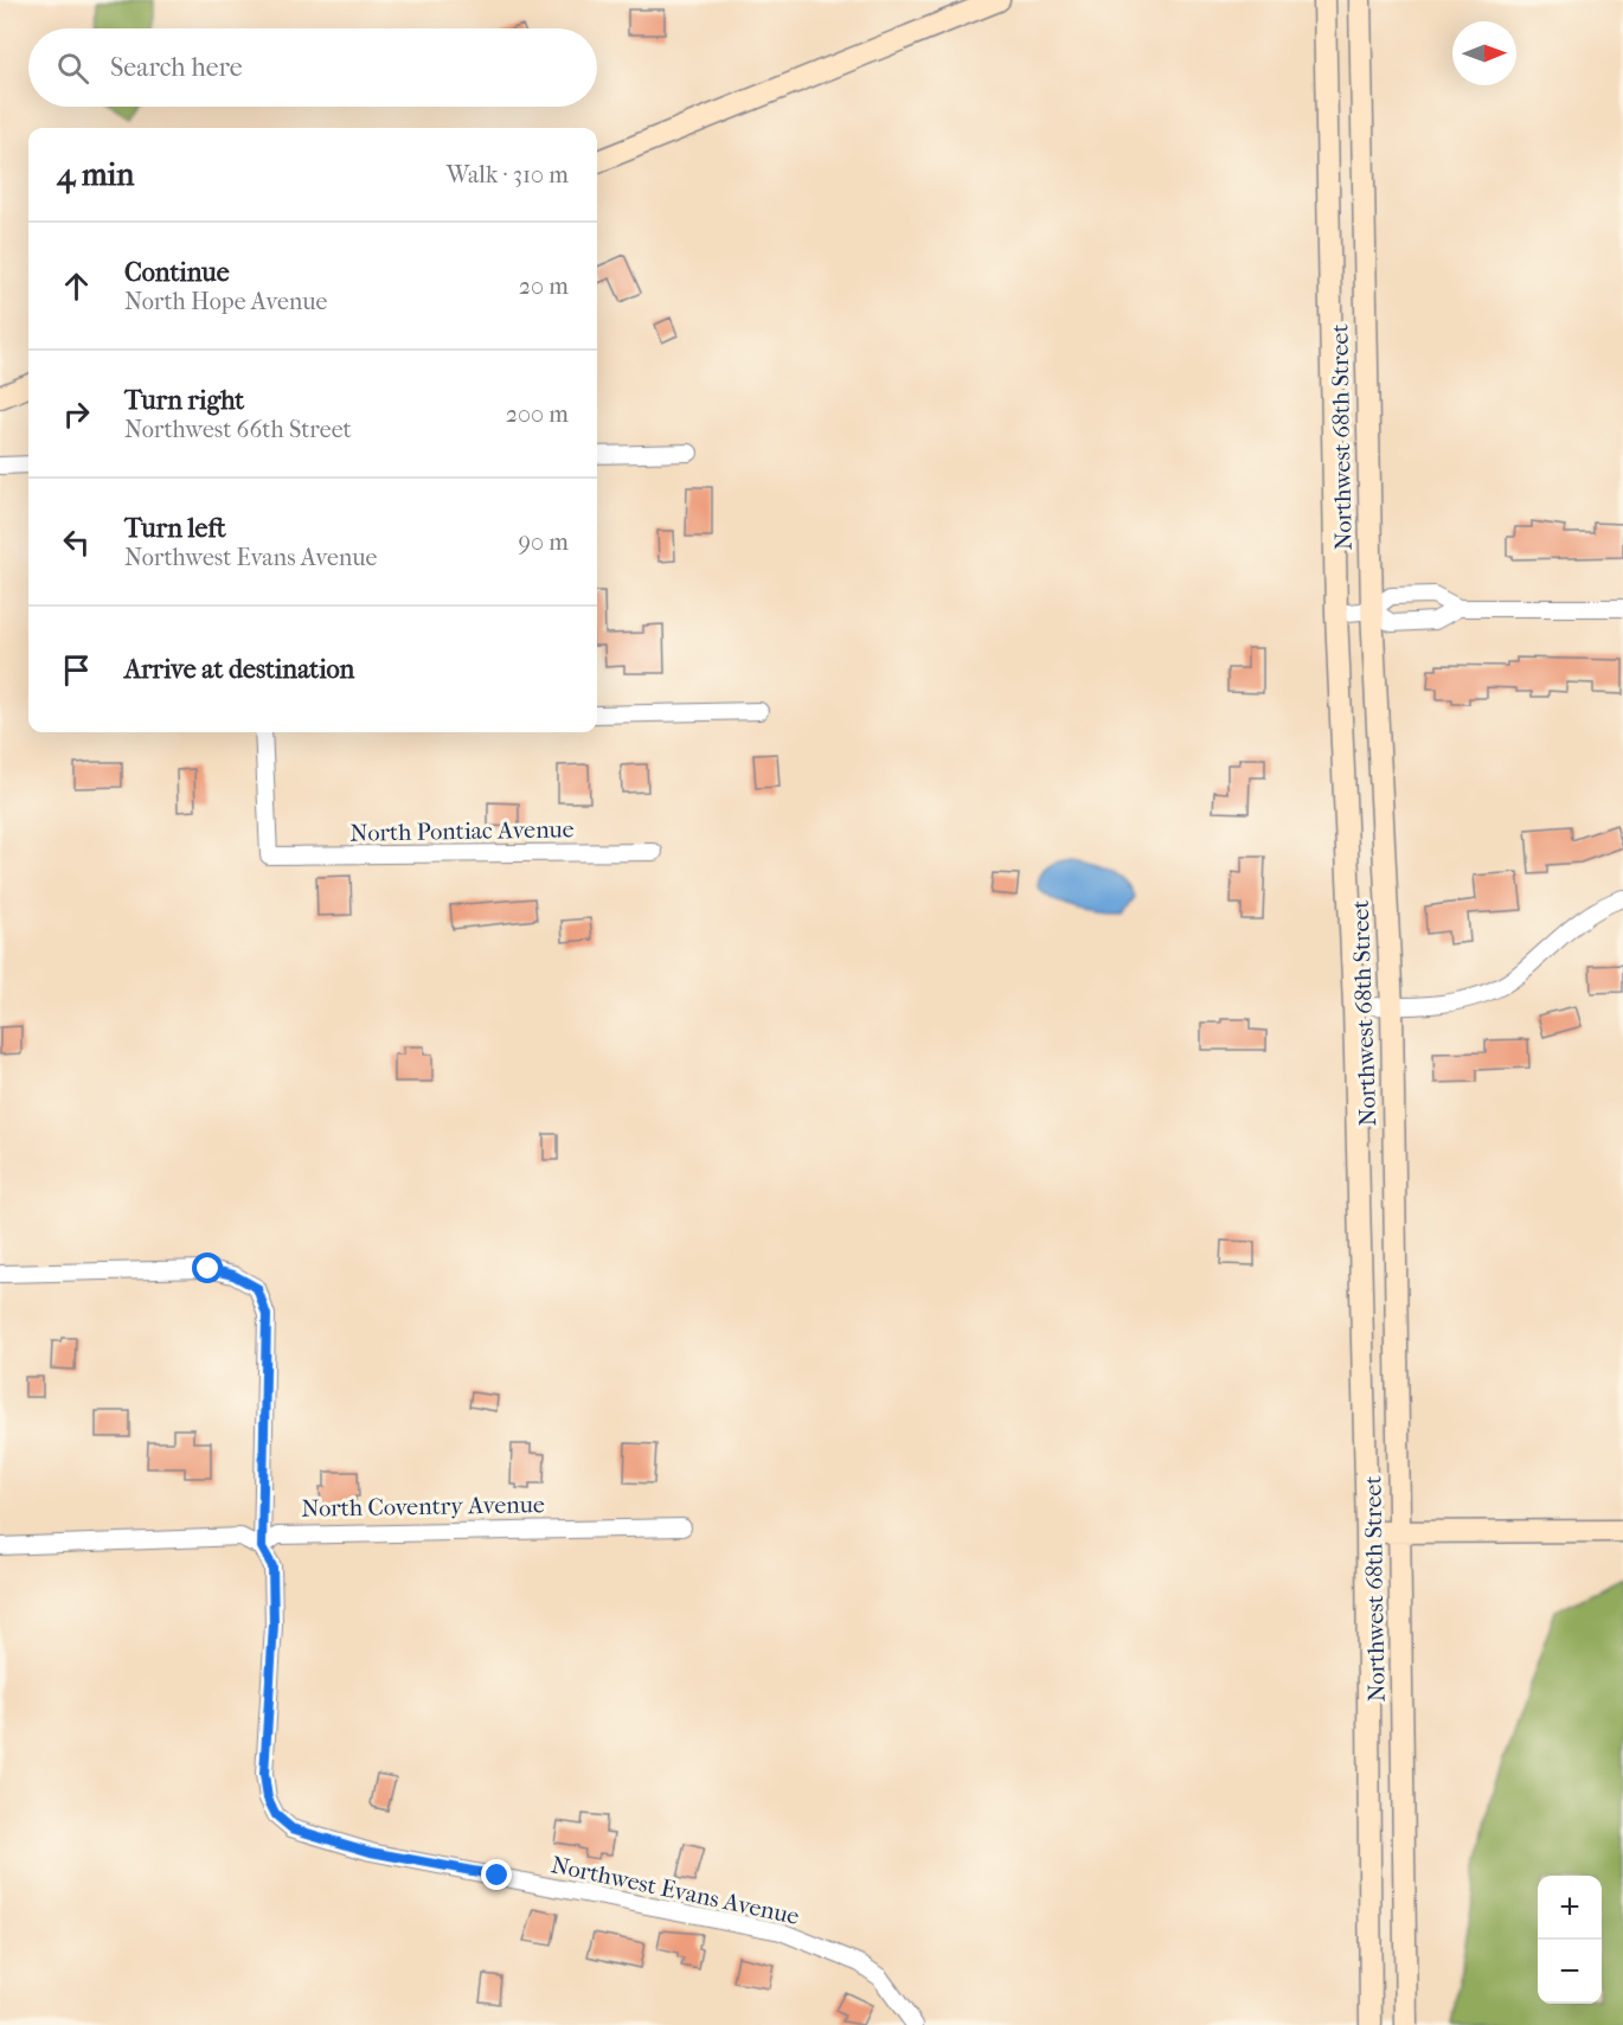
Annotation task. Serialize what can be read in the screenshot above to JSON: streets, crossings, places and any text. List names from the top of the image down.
{
  "streets": {
    "main road": ["Northwest 68th Street"],
    "street": ["North Pontiac Avenue", "North Coventry Avenue", "Northwest Evans Avenue"]
  },
  "crossings": [
    ["North Coventry Avenue", "Northwest Evans Avenue"]
  ],
  "north": "right",
  "page": {
    "search": "Search here",
    "heading": ["4 min", "Walk · 310 m"],
    "list": [
      ["Continue", "North Hope Avenue", "20 m"],
      ["Turn right", "Northwest 66th Street", "200 m"],
      ["Turn left", "Northwest Evans Avenue", "90 m"],
      "Arrive at destination"
    ],
    "map_buttons": ["+", "−"]
  }
}
